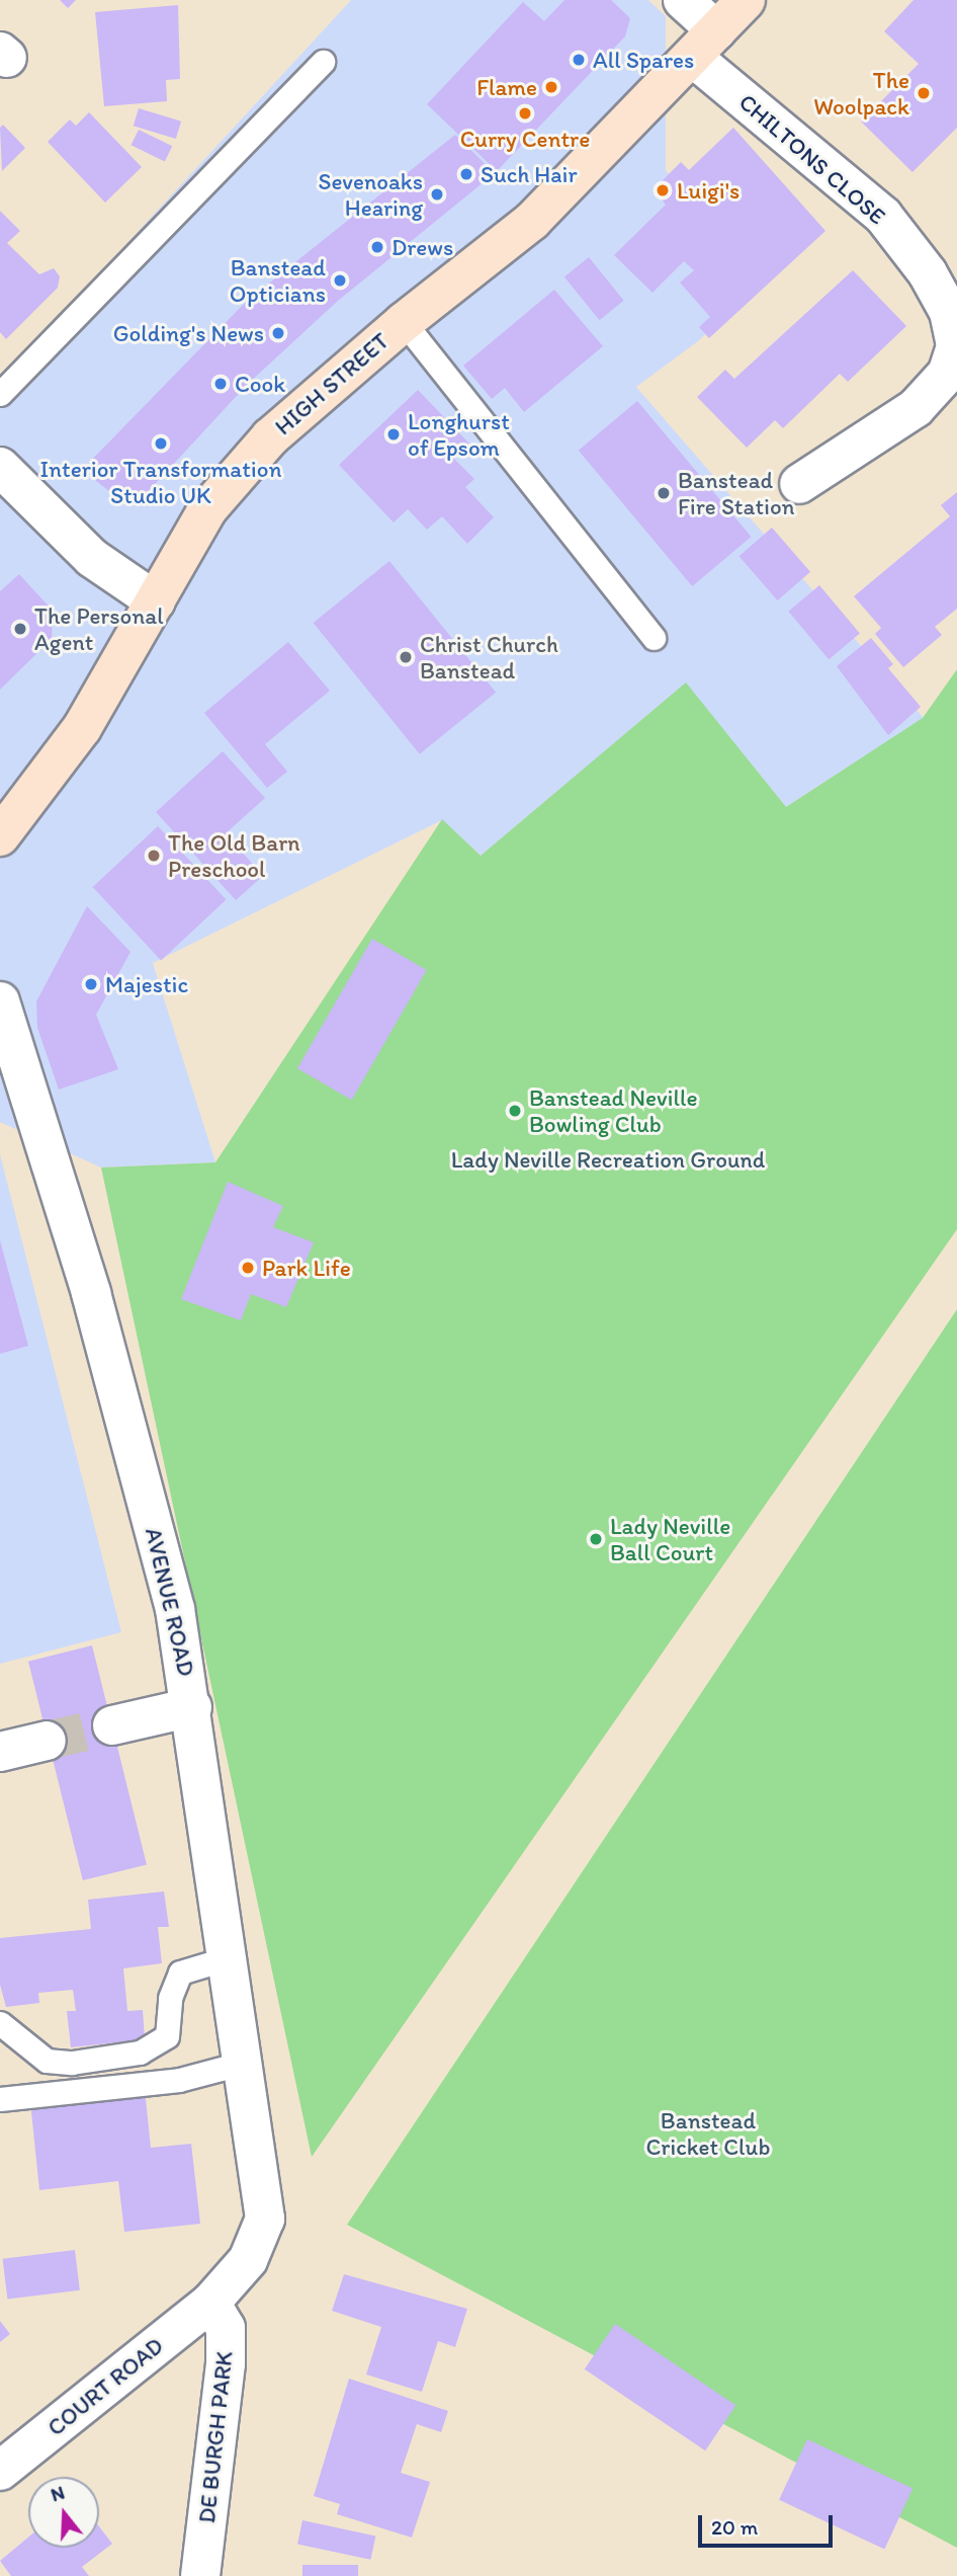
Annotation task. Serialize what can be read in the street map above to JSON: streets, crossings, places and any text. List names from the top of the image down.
{
  "streets": {
    "main road": ["HIGH STREET"],
    "street": [
      "CHILTONS CLOSE",
      "AVENUE ROAD",
      "COURT ROAD",
      "DE BURGH PARK"
    ]
  },
  "crossings": [
    ["CHILTONS CLOSE", "HIGH STREET"],
    ["AVENUE ROAD", "COURT ROAD"],
    ["COURT ROAD", "DE BURGH PARK"]
  ],
  "parks": ["Lady Neville Recreation Ground", "Banstead Cricket Club"],
  "places": [
    "All Spares",
    "Flame",
    "The Woolpack",
    "Curry Centre",
    "Such Hair",
    "Luigi's",
    "Sevenoaks Hearing",
    "Drews",
    "Banstead Opticians",
    "Golding's News",
    "Cook",
    "Longhurst of Epsom",
    "Interior Transformation Studio UK",
    "Banstead Fire Station",
    "The Personal Agent",
    "Christ Church Banstead",
    "The Old Barn Preschool",
    "Majestic",
    "Banstead Neville Bowling Club",
    "Park Life",
    "Lady Neville Ball Court"
  ],
  "scale_bar": "20 m",
  "north": "top"
}
